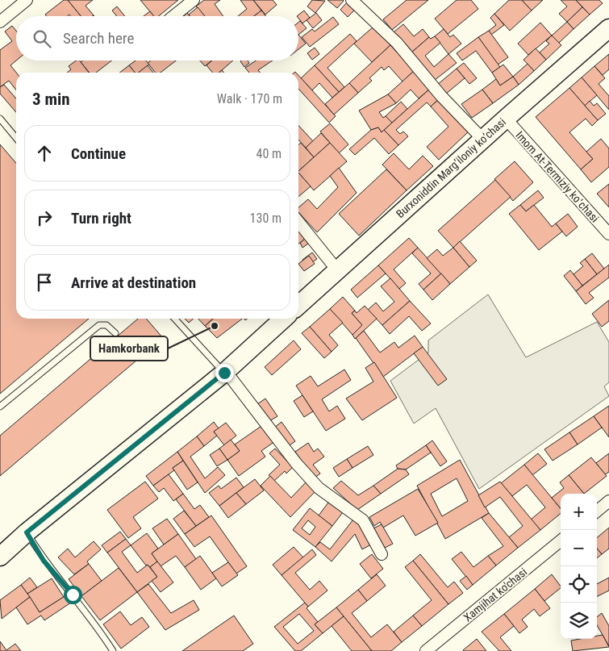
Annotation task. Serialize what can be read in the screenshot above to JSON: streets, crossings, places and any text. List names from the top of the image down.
{
  "streets": {
    "main road": ["Burxoniddin Marg’iloniy ko’chasi"],
    "street": ["Imom At-Termiziy koʻchasi", "Xamjihat ko'chasi"]
  },
  "crossings": [
    ["Burxoniddin Marg’iloniy ko’chasi", "Imom At-Termiziy koʻchasi"]
  ],
  "places": ["Hamkorbank"],
  "page": {
    "search": "Search here",
    "heading": ["3 min", "Walk · 170 m"],
    "list": [
      ["Continue", "40 m"],
      ["Turn right", "130 m"],
      "Arrive at destination"
    ],
    "map_buttons": ["+", "−"]
  }
}
